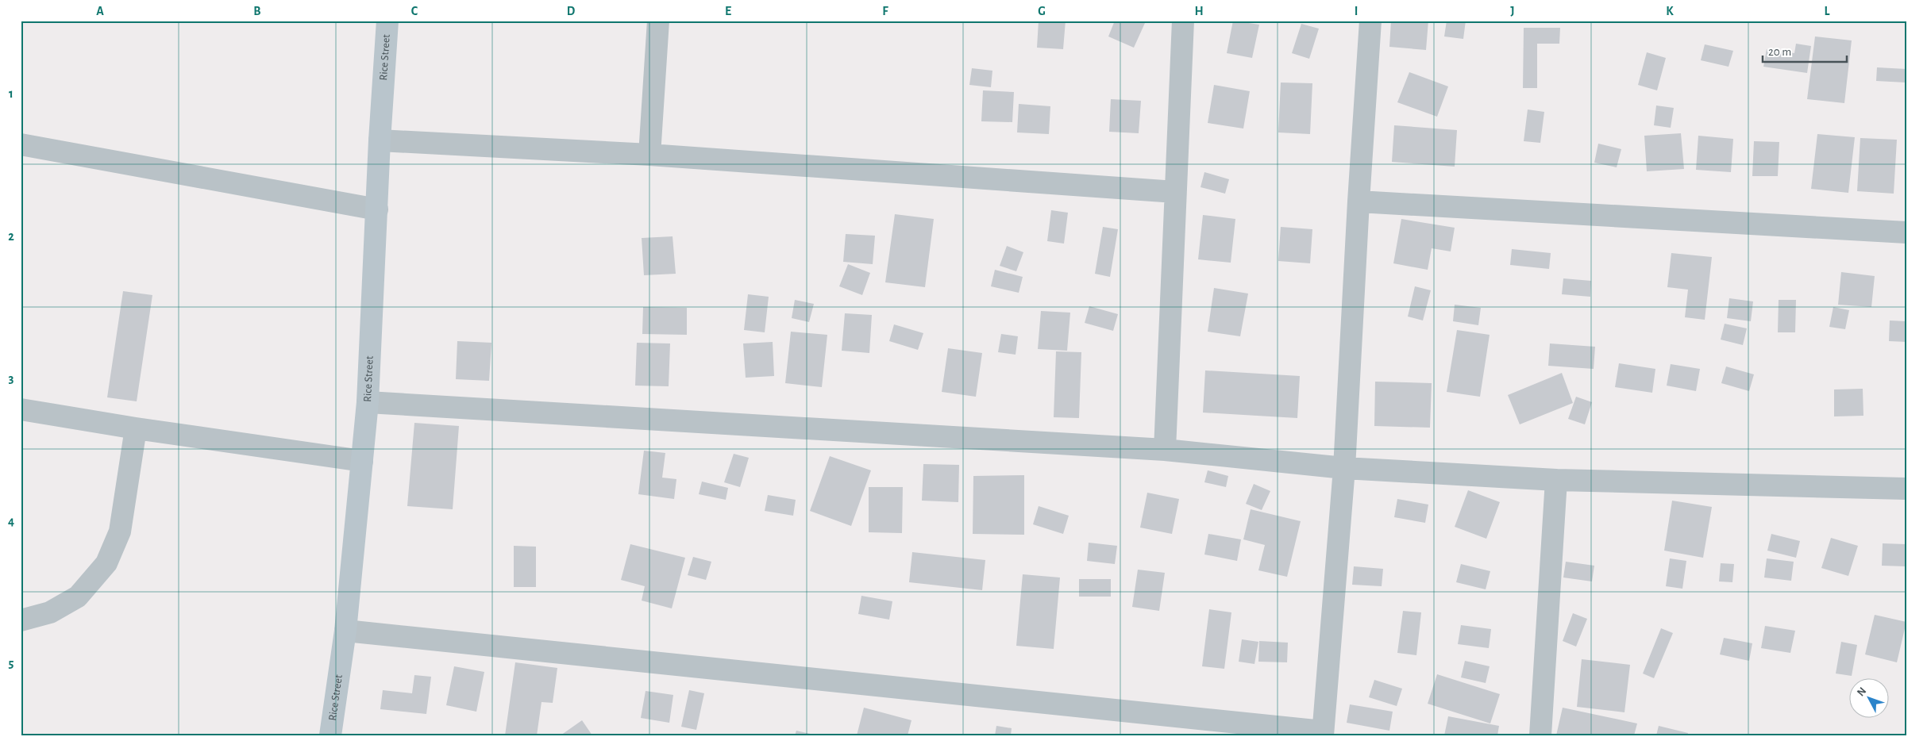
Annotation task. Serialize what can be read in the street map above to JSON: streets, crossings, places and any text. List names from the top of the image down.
{
  "streets": {
    "street": ["Rice Street"]
  },
  "scale_bar": "20 m",
  "north": "top left",
  "grid": {
    "columns": [
      "A",
      "B",
      "C",
      "D",
      "E",
      "F",
      "G",
      "H",
      "I",
      "J",
      "K",
      "L"
    ],
    "rows": [
      "1",
      "2",
      "3",
      "4",
      "5"
    ]
  }
}
